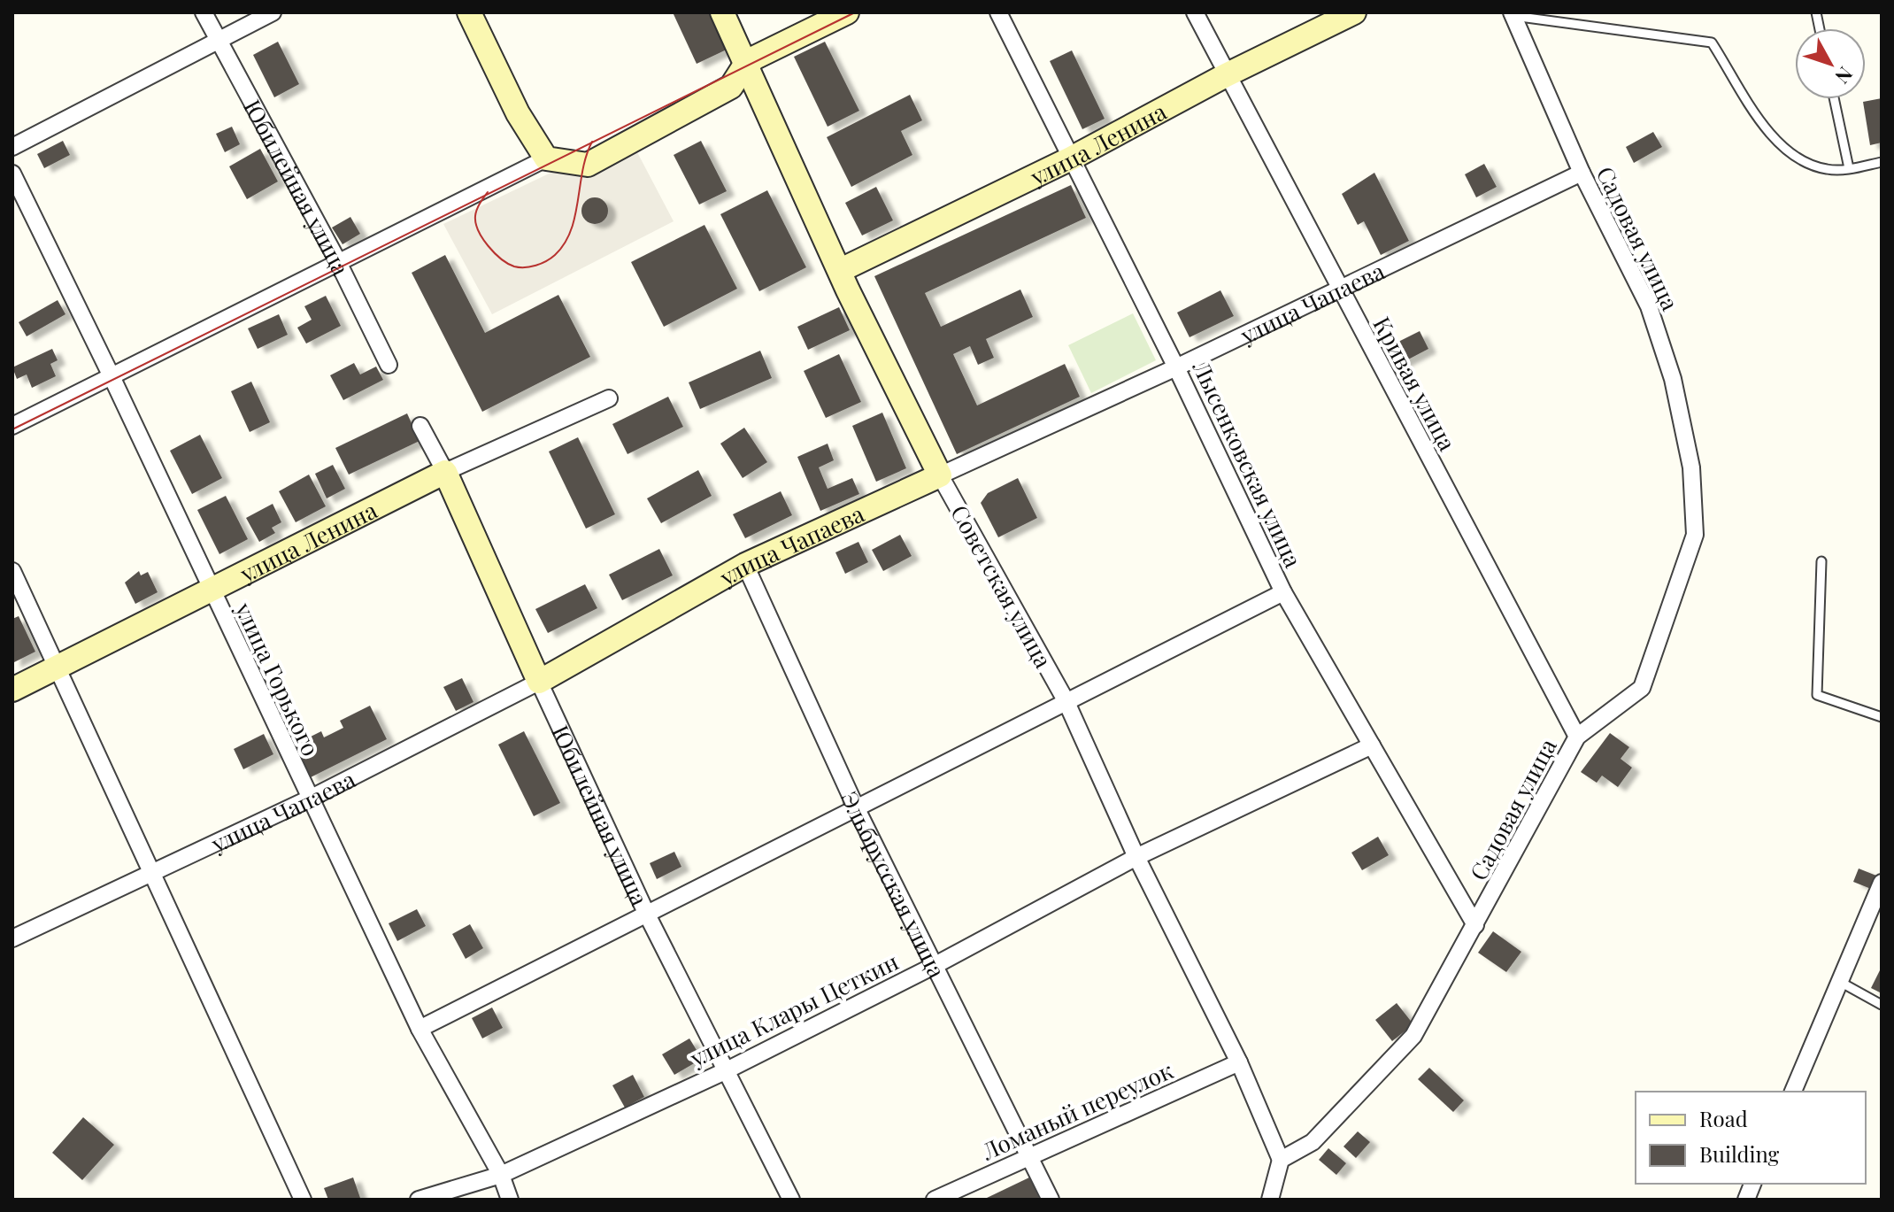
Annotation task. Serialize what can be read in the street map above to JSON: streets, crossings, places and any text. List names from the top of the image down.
{
  "streets": {
    "main road": [
      "улица Ленина",
      "Юбилейная улица",
      "улица Чапаева",
      "Советская улица"
    ],
    "street": [
      "Садовая улица",
      "Кривая улица",
      "Лысенковская улица",
      "улица Горького",
      "Эльбрусская улица",
      "улица Клары Цеткин",
      "Ломаный переулок"
    ]
  },
  "crossings": [
    ["улица Ленина", "Юбилейная улица"],
    ["улица Ленина", "Кривая улица"],
    ["улица Ленина", "Лысенковская улица"],
    ["улица Ленина", "Советская улица"],
    ["улица Ленина", "улица Горького"],
    ["Юбилейная улица", "улица Чапаева"],
    ["Юбилейная улица", "улица Клары Цеткин"],
    ["Садовая улица", "улица Чапаева"],
    ["Садовая улица", "Кривая улица"],
    ["Садовая улица", "Лысенковская улица"],
    ["Садовая улица", "Советская улица"],
    ["улица Чапаева", "Кривая улица"],
    ["улица Чапаева", "Лысенковская улица"],
    ["улица Чапаева", "Советская улица"],
    ["улица Чапаева", "улица Горького"],
    ["улица Чапаева", "Эльбрусская улица"],
    ["Лысенковская улица", "улица Клары Цеткин"],
    ["Советская улица", "улица Клары Цеткин"],
    ["Советская улица", "Ломаный переулок"],
    ["улица Горького", "улица Клары Цеткин"],
    ["Эльбрусская улица", "улица Клары Цеткин"],
    ["Эльбрусская улица", "Ломаный переулок"]
  ],
  "legend": ["Road", "Building"],
  "north": "bottom right"
}
